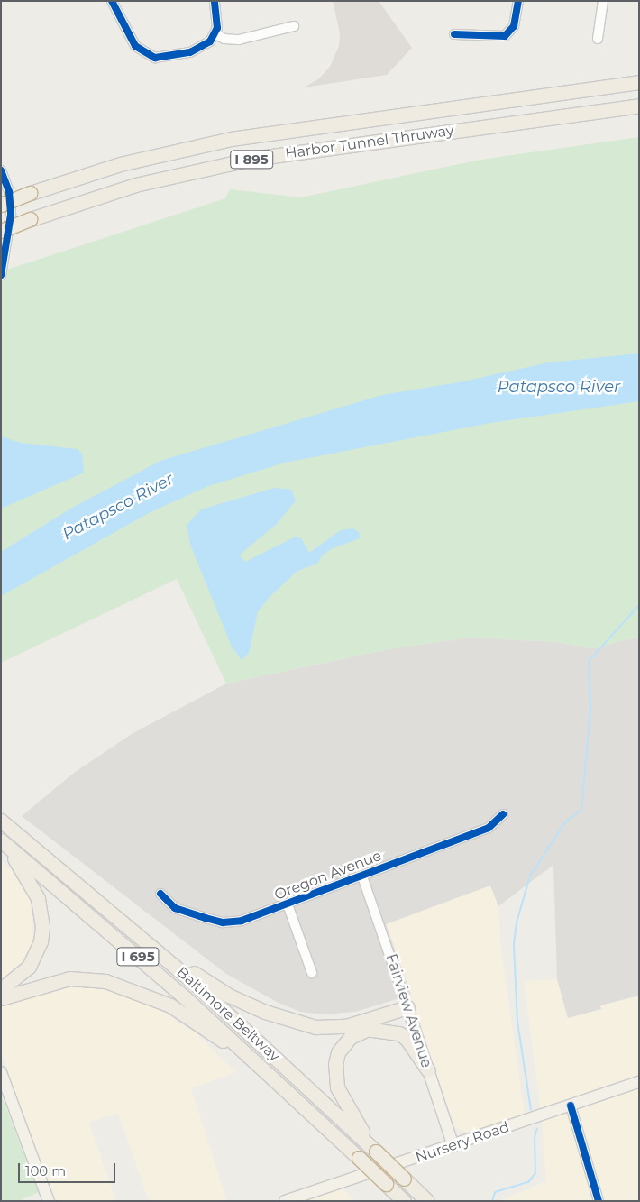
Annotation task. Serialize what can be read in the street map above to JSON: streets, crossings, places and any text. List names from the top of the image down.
{
  "streets": {
    "highway": [
      "Harbor Tunnel Thruway",
      "I 895",
      "I 695",
      "Baltimore Beltway"
    ],
    "main road": ["Fairview Avenue", "Nursery Road"],
    "street": ["Oregon Avenue"]
  },
  "crossings": [
    ["Oregon Avenue", "Fairview Avenue"],
    ["Fairview Avenue", "Nursery Road"]
  ],
  "water": ["Patapsco River"],
  "scale_bar": "100 m"
}
